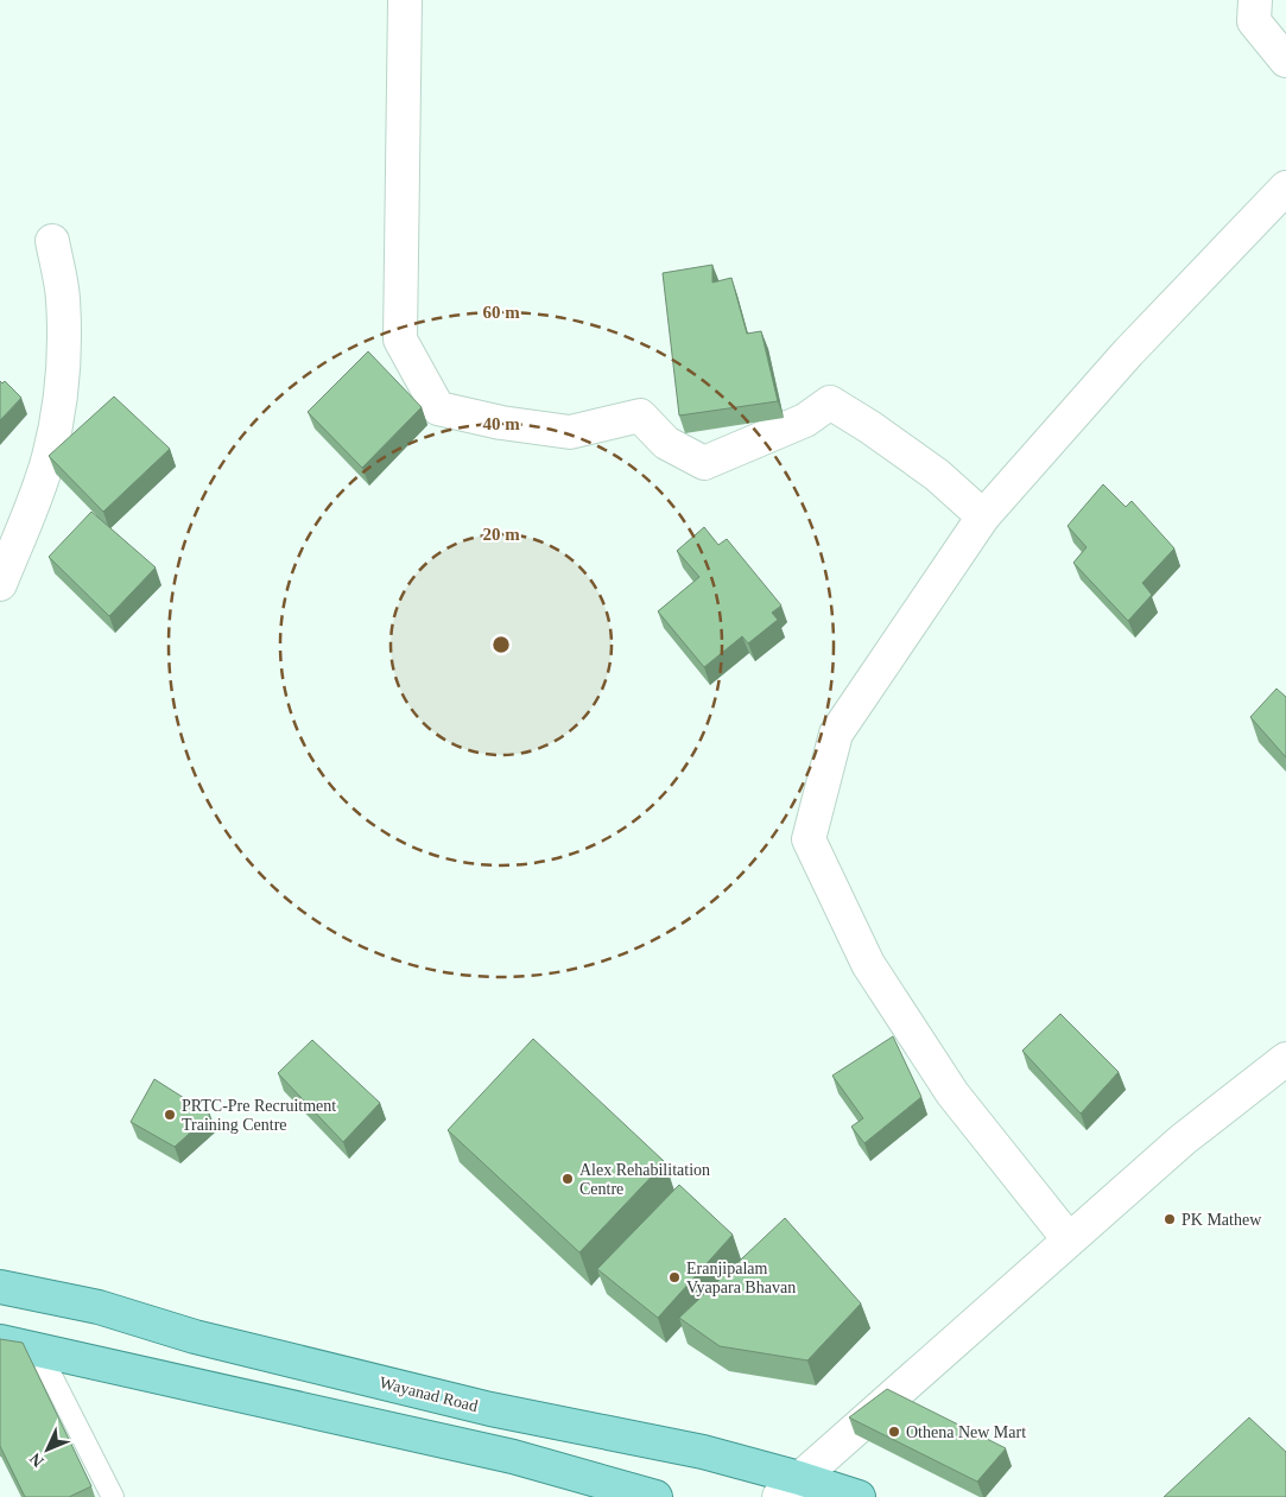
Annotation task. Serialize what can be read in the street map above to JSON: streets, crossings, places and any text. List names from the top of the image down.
{
  "streets": {
    "main road": ["Wayanad Road"]
  },
  "places": [
    "PRTC-Pre Recruitment Training Centre",
    "Alex Rehabilitation Centre",
    "PK Mathew",
    "Eranjipalam Vyapara Bhavan",
    "Othena New Mart"
  ],
  "north": "bottom left",
  "rings": ["60 m", "40 m", "20 m"]
}
